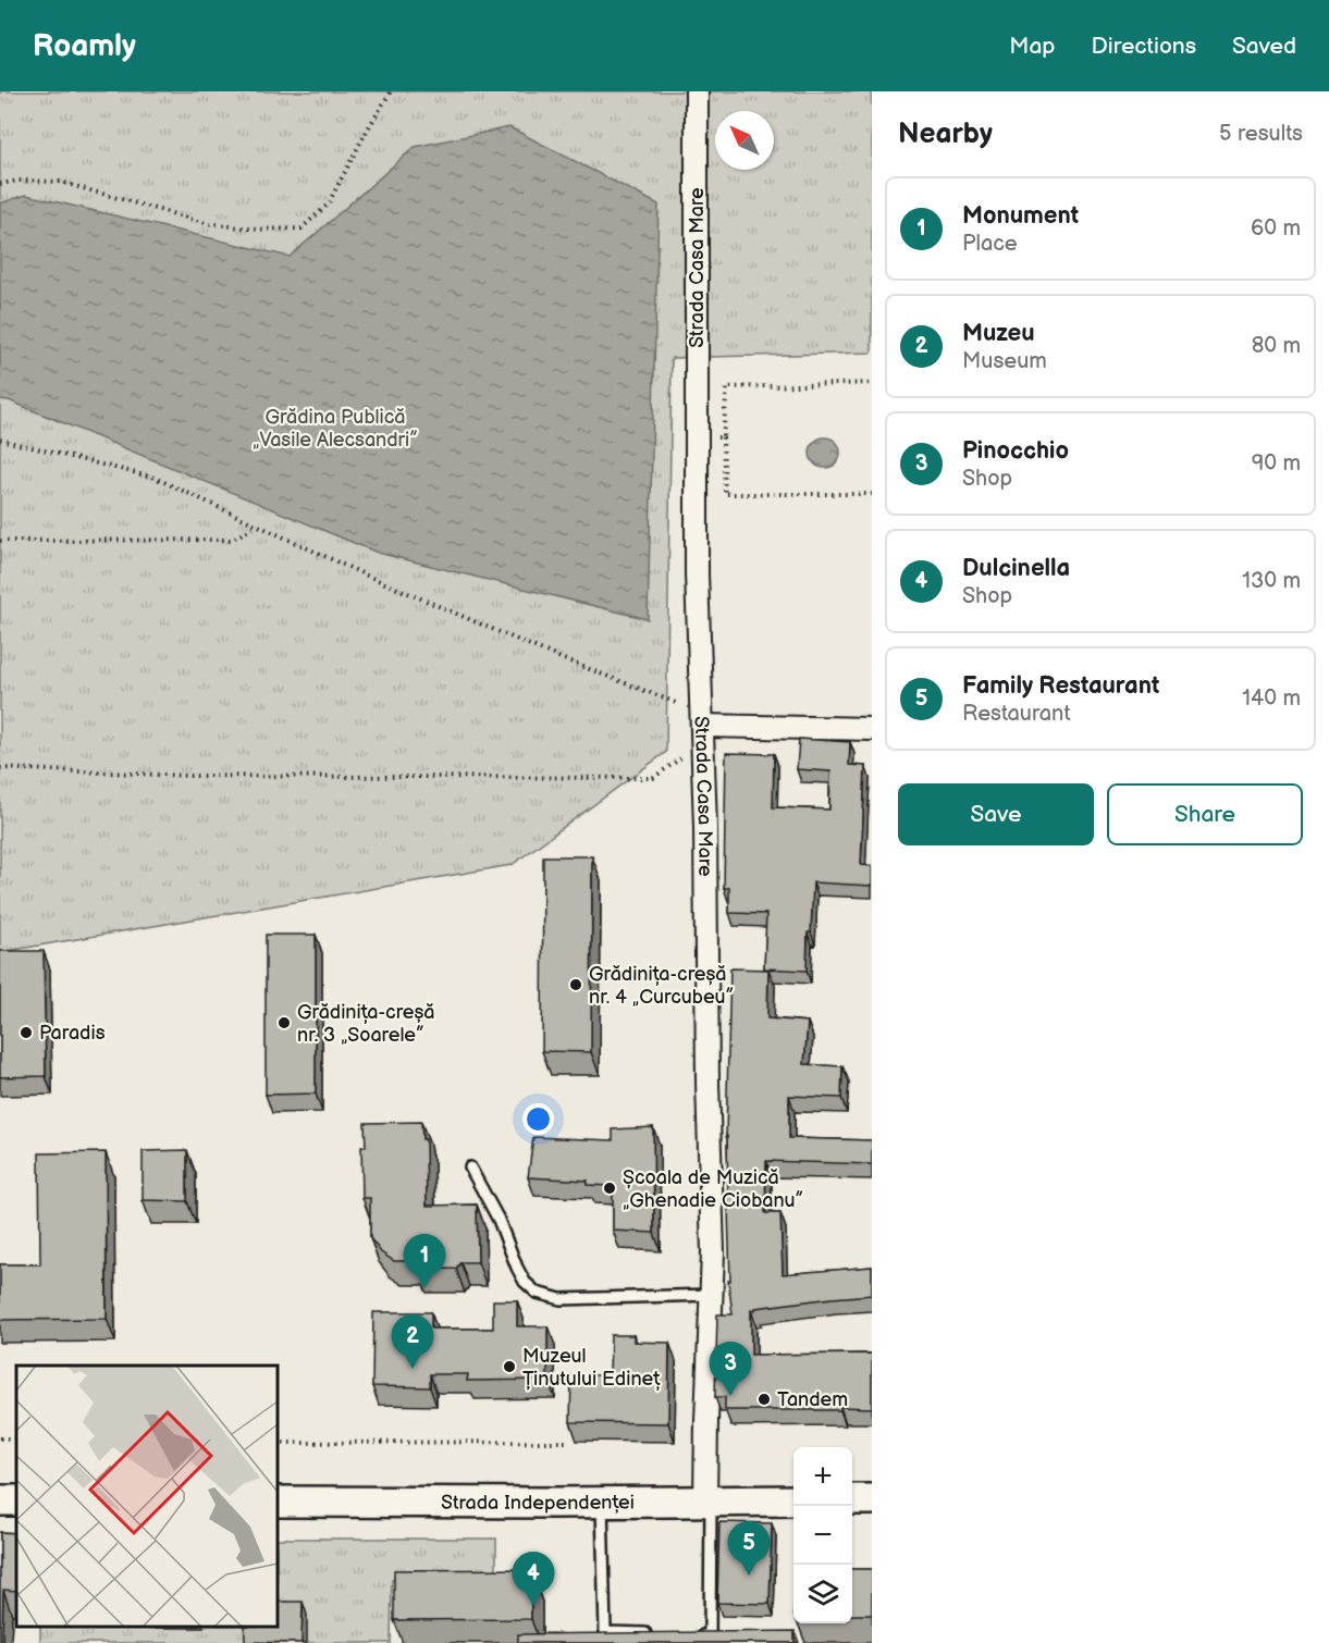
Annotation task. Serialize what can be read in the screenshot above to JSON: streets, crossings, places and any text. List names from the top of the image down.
{
  "streets": {
    "main road": ["Strada Independenței"],
    "street": ["Strada Casa Mare"]
  },
  "crossings": [
    ["Strada Casa Mare", "Strada Independenței"]
  ],
  "parks": ["Grădina Publică „Vasile Alecsandri”"],
  "places": [
    "Grădinița-creșă nr. 4 „Curcubeu”",
    "Grădinița-creșă nr. 3 „Soarele”",
    "Paradis",
    "Școala de Muzică „Ghenadie Ciobanu”",
    "Muzeul Ținutului Edineț",
    "Tandem"
  ],
  "north": "top left",
  "page": {
    "header": "Roamly",
    "nav": ["Map", "Directions", "Saved"],
    "heading": ["Nearby", "5 results"],
    "list": [
      {
        "mark": "1",
        "name": "Monument",
        "note": "Place",
        "value": "60 m"
      },
      {
        "mark": "2",
        "name": "Muzeu",
        "note": "Museum",
        "value": "80 m"
      },
      {
        "mark": "3",
        "name": "Pinocchio",
        "note": "Shop",
        "value": "90 m"
      },
      {
        "mark": "4",
        "name": "Dulcinella",
        "note": "Shop",
        "value": "130 m"
      },
      {
        "mark": "5",
        "name": "Family Restaurant",
        "note": "Restaurant",
        "value": "140 m"
      }
    ],
    "buttons": ["Save", "Share"],
    "pins": [
      "1",
      "2",
      "3",
      "5",
      "4"
    ],
    "map_buttons": ["+", "−"]
  }
}
